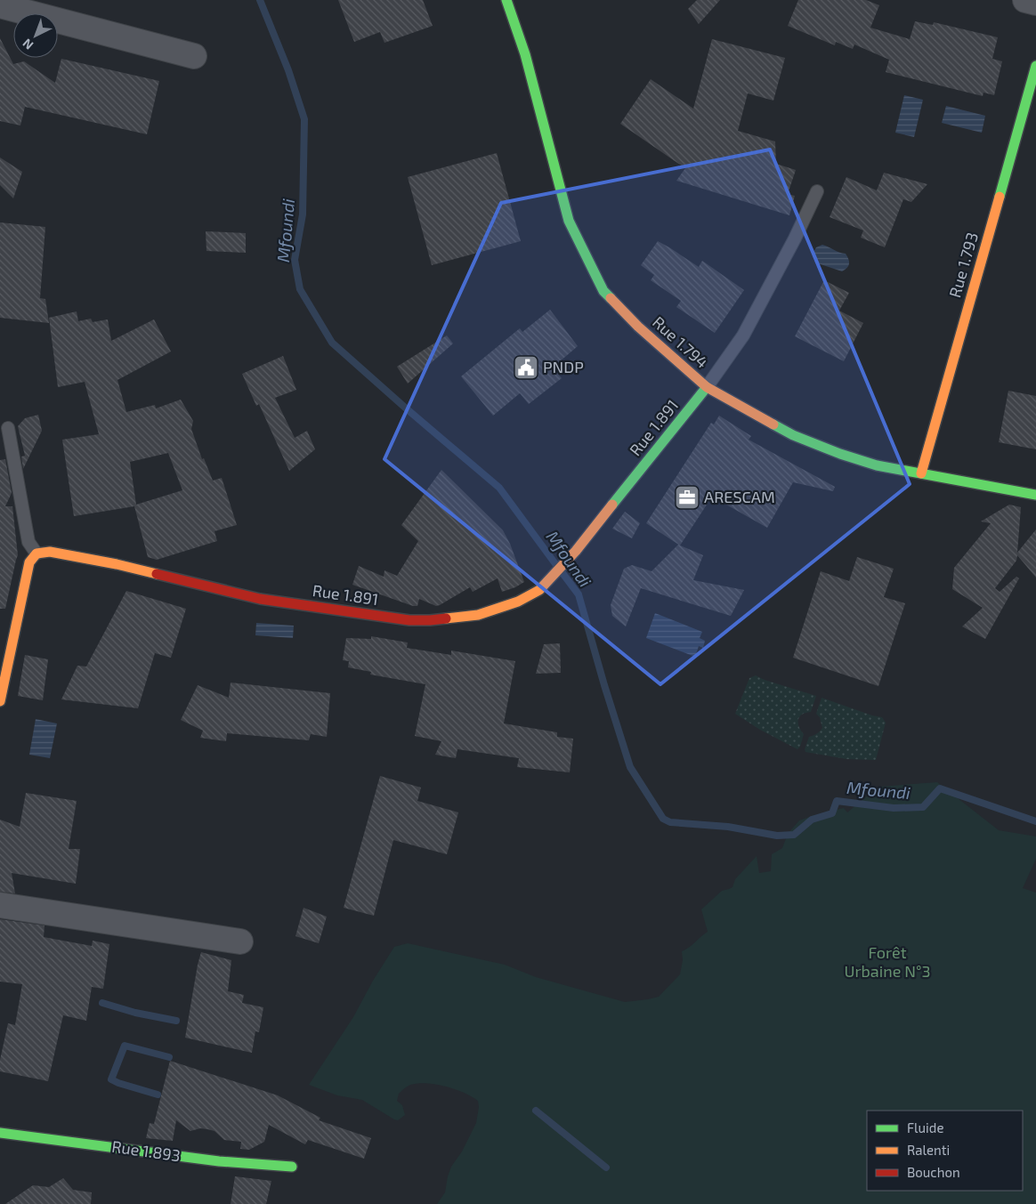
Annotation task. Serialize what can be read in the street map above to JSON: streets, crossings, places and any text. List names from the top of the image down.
{
  "streets": {
    "street": [
      "Rue 1.793",
      "Rue 1.794",
      "Rue 1.891",
      "Rue 1.893"
    ]
  },
  "crossings": [
    ["Rue 1.793", "Rue 1.794"],
    ["Rue 1.794", "Rue 1.891"]
  ],
  "water": ["Mfoundi"],
  "parks": ["Forêt Urbaine N°3"],
  "places": {
    "public building": ["PNDP"],
    "office": ["ARESCAM"]
  },
  "legend": ["Fluide", "Ralenti", "Bouchon"],
  "north": "bottom left"
}
